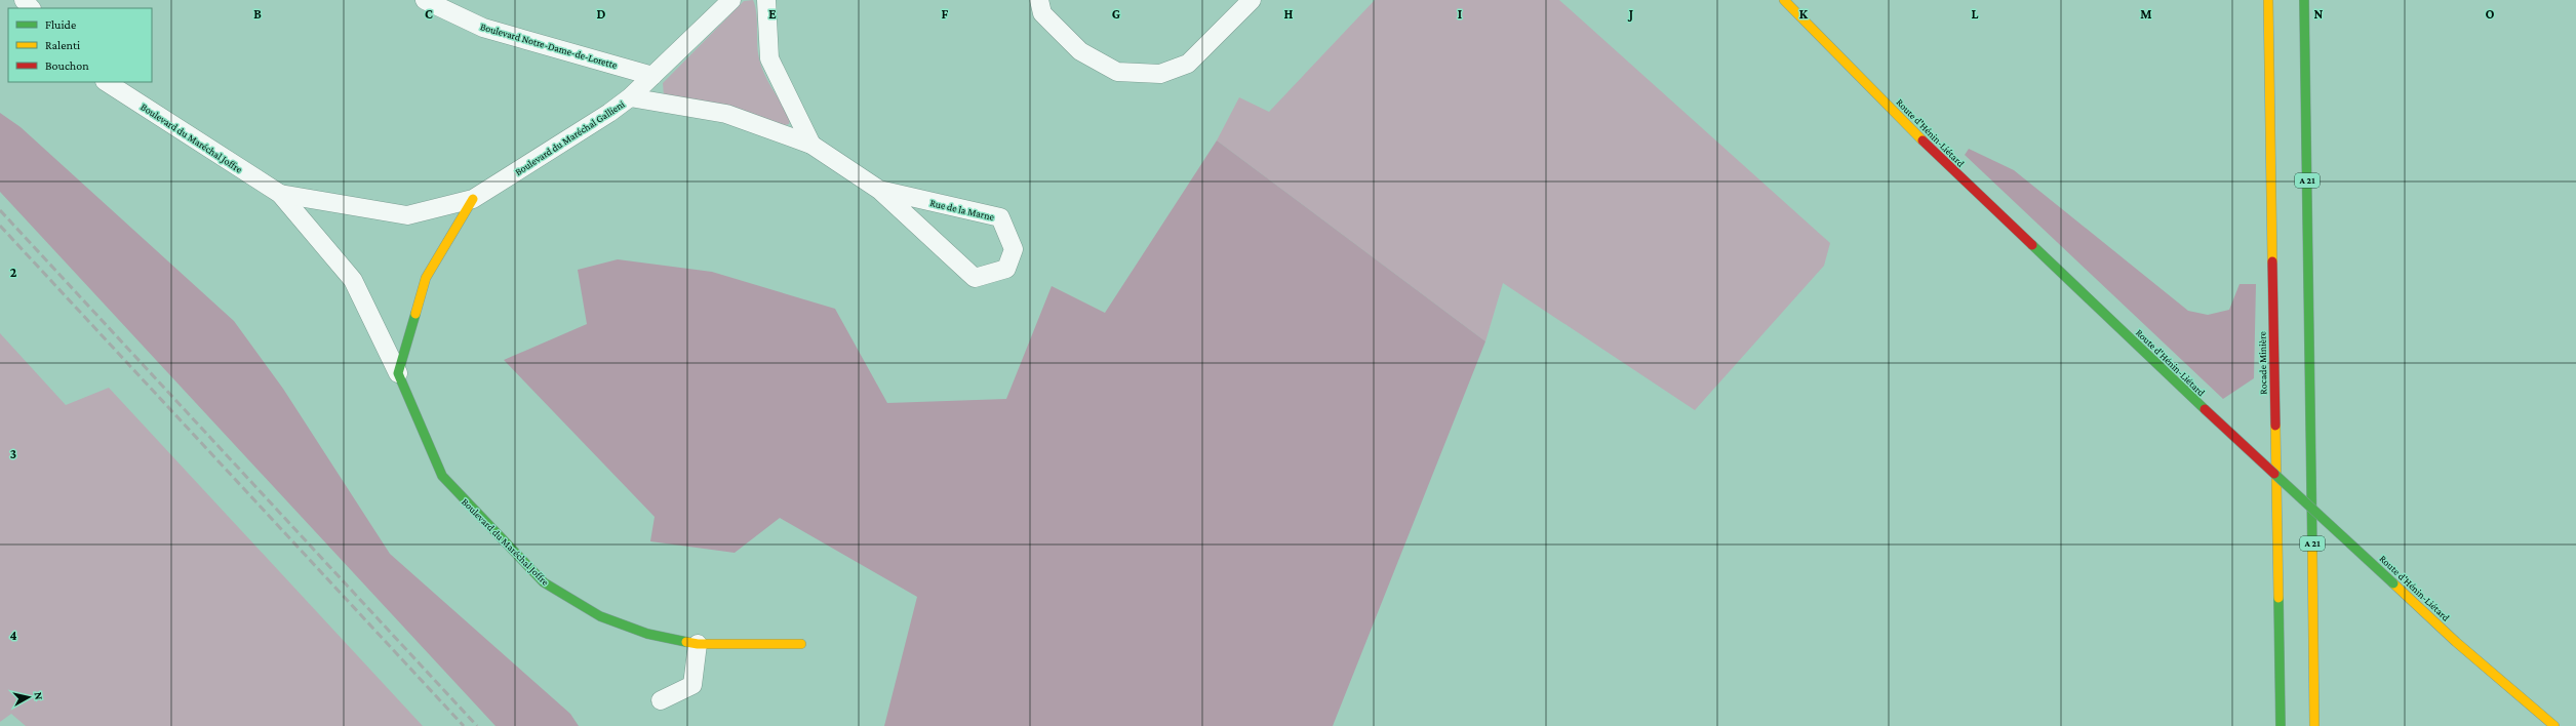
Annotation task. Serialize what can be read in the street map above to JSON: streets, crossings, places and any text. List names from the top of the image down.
{
  "streets": {
    "main road": [
      "Route d'Hénin-Liétard",
      "Boulevard du Maréchal Joffre",
      "A 21",
      "Rocade Minière"
    ],
    "street": ["Boulevard Notre-Dame-de-Lorette", "Boulevard du Maréchal Gallieni", "Rue de la Marne"]
  },
  "crossings": [
    ["Boulevard Notre-Dame-de-Lorette", "Boulevard du Maréchal Gallieni"],
    ["Boulevard du Maréchal Joffre", "Boulevard du Maréchal Gallieni"],
    ["Boulevard du Maréchal Gallieni", "Rue de la Marne"]
  ],
  "legend": ["Fluide", "Ralenti", "Bouchon"],
  "north": "right",
  "grid": {
    "columns": [
      "B",
      "C",
      "D",
      "E",
      "F",
      "G",
      "H",
      "I",
      "J",
      "K",
      "L",
      "M",
      "N",
      "O"
    ],
    "rows": ["2", "3", "4"]
  }
}
